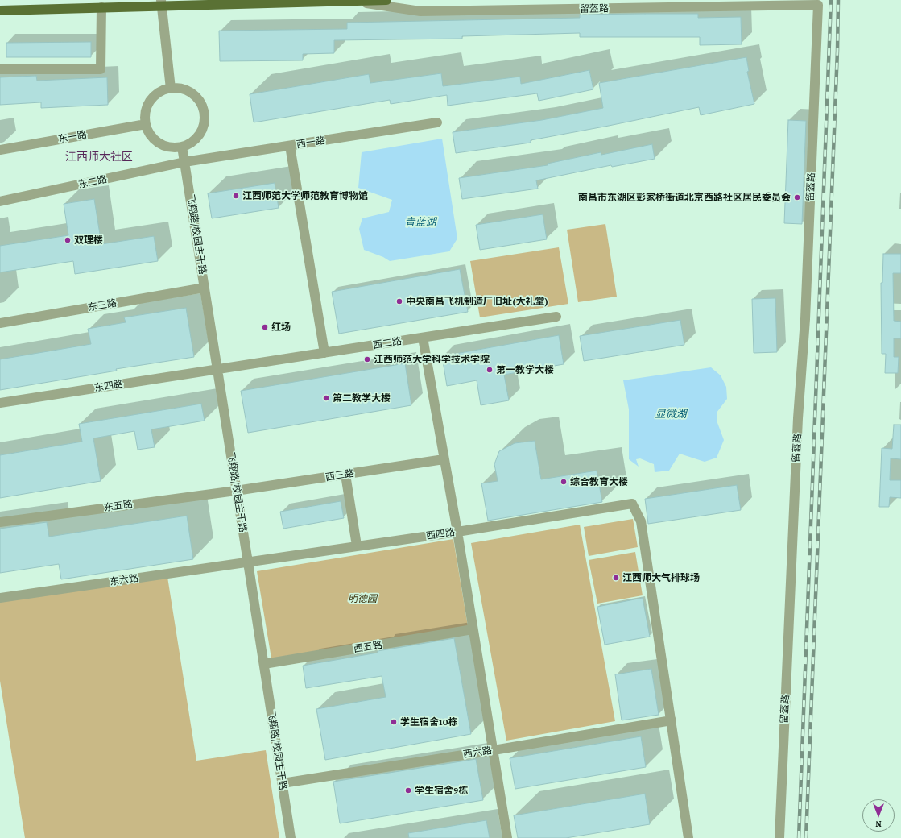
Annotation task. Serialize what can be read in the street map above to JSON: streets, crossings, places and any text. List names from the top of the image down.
{
  "streets": {
    "street": [
      "留盔路",
      "东一路",
      "西一路",
      "东二路",
      "飞翔路/校园主干路",
      "东三路",
      "西二路",
      "东四路",
      "西三路",
      "东五路",
      "西四路",
      "东六路",
      "西五路",
      "西六路"
    ]
  },
  "crossings": [
    ["东一路", "飞翔路/校园主干路"],
    ["西一路", "东二路"],
    ["西一路", "飞翔路/校园主干路"],
    ["东二路", "飞翔路/校园主干路"],
    ["飞翔路/校园主干路", "东三路"],
    ["飞翔路/校园主干路", "西二路"],
    ["飞翔路/校园主干路", "东四路"],
    ["飞翔路/校园主干路", "西三路"],
    ["飞翔路/校园主干路", "东五路"],
    ["飞翔路/校园主干路", "西四路"],
    ["飞翔路/校园主干路", "东六路"],
    ["飞翔路/校园主干路", "西五路"],
    ["飞翔路/校园主干路", "西六路"],
    ["西二路", "东四路"],
    ["西三路", "东五路"],
    ["西四路", "东六路"],
    ["西四路", "西六路"]
  ],
  "districts": ["江西师大社区"],
  "water": ["青蓝湖", "显微湖"],
  "parks": ["明德园"],
  "places": [
    "江西师范大学师范教育博物馆",
    "南昌市东湖区彭家桥街道北京西路社区居民委员会",
    "双理楼",
    "中央南昌飞机制造厂旧址(大礼堂)",
    "红场",
    "江西师范大学科学技术学院",
    "第一教学大楼",
    "第二教学大楼",
    "综合教育大楼",
    "江西师大气排球场",
    "学生宿舍10栋",
    "学生宿舍9栋"
  ],
  "north": "bottom"
}
